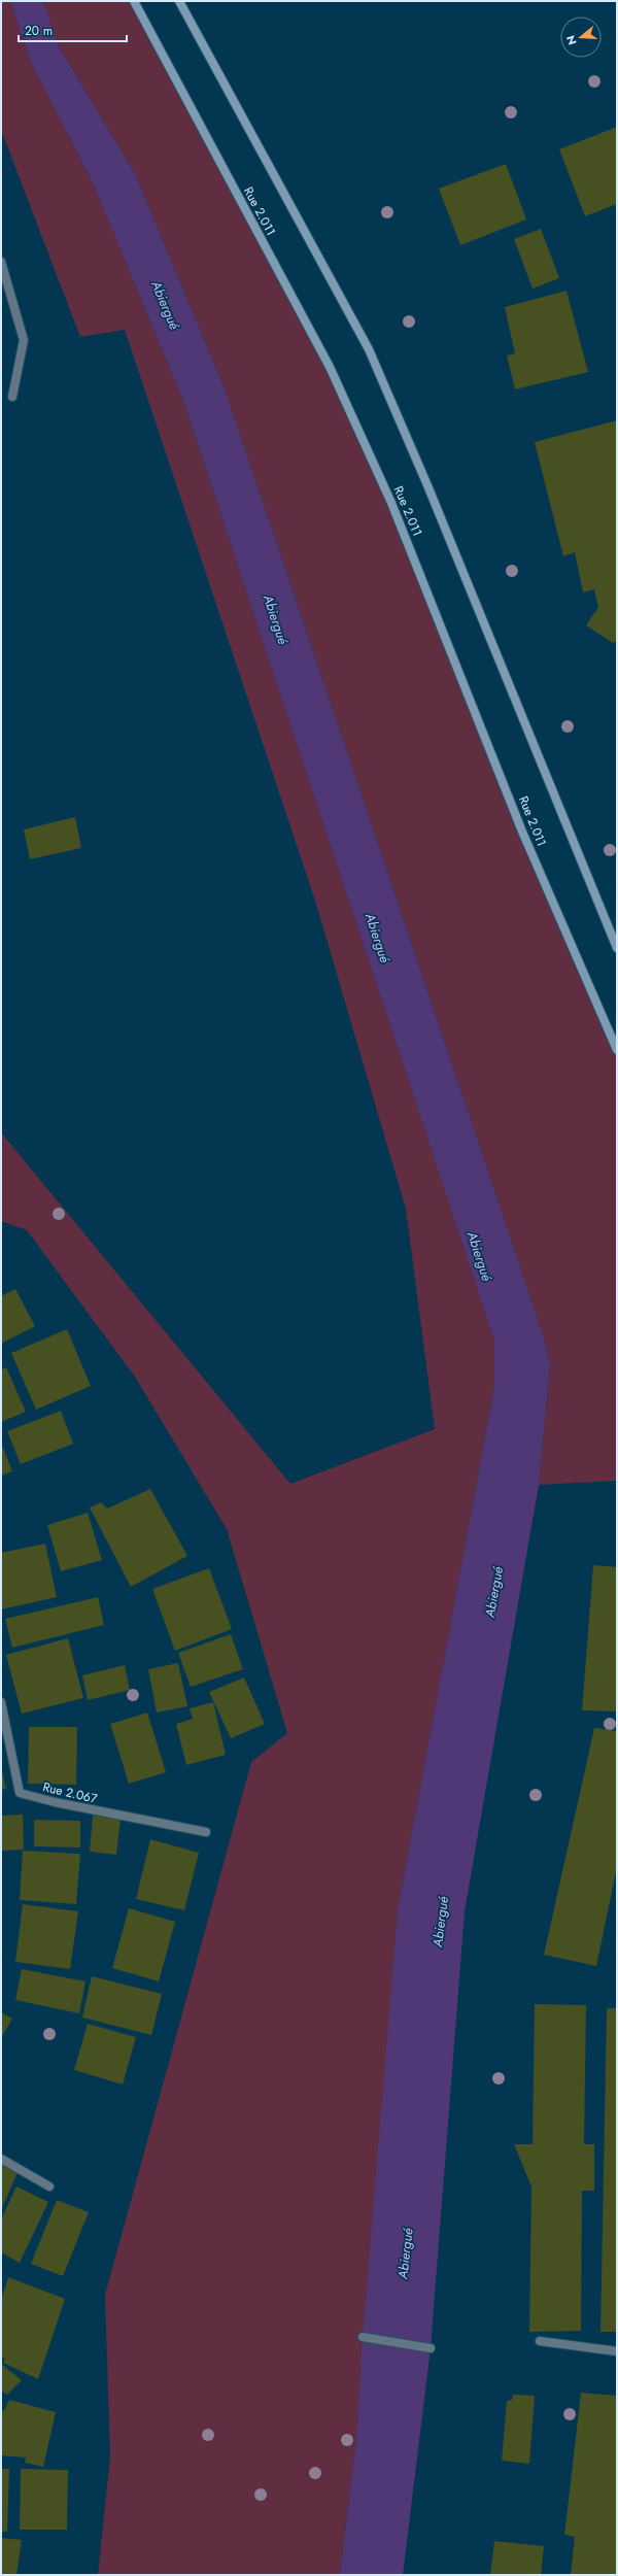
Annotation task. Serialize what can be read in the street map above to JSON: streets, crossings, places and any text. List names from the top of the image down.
{
  "streets": {
    "street": ["Rue 2.011", "Rue 2.067"]
  },
  "water": ["Abiergué"],
  "scale_bar": "20 m",
  "north": "left"
}
